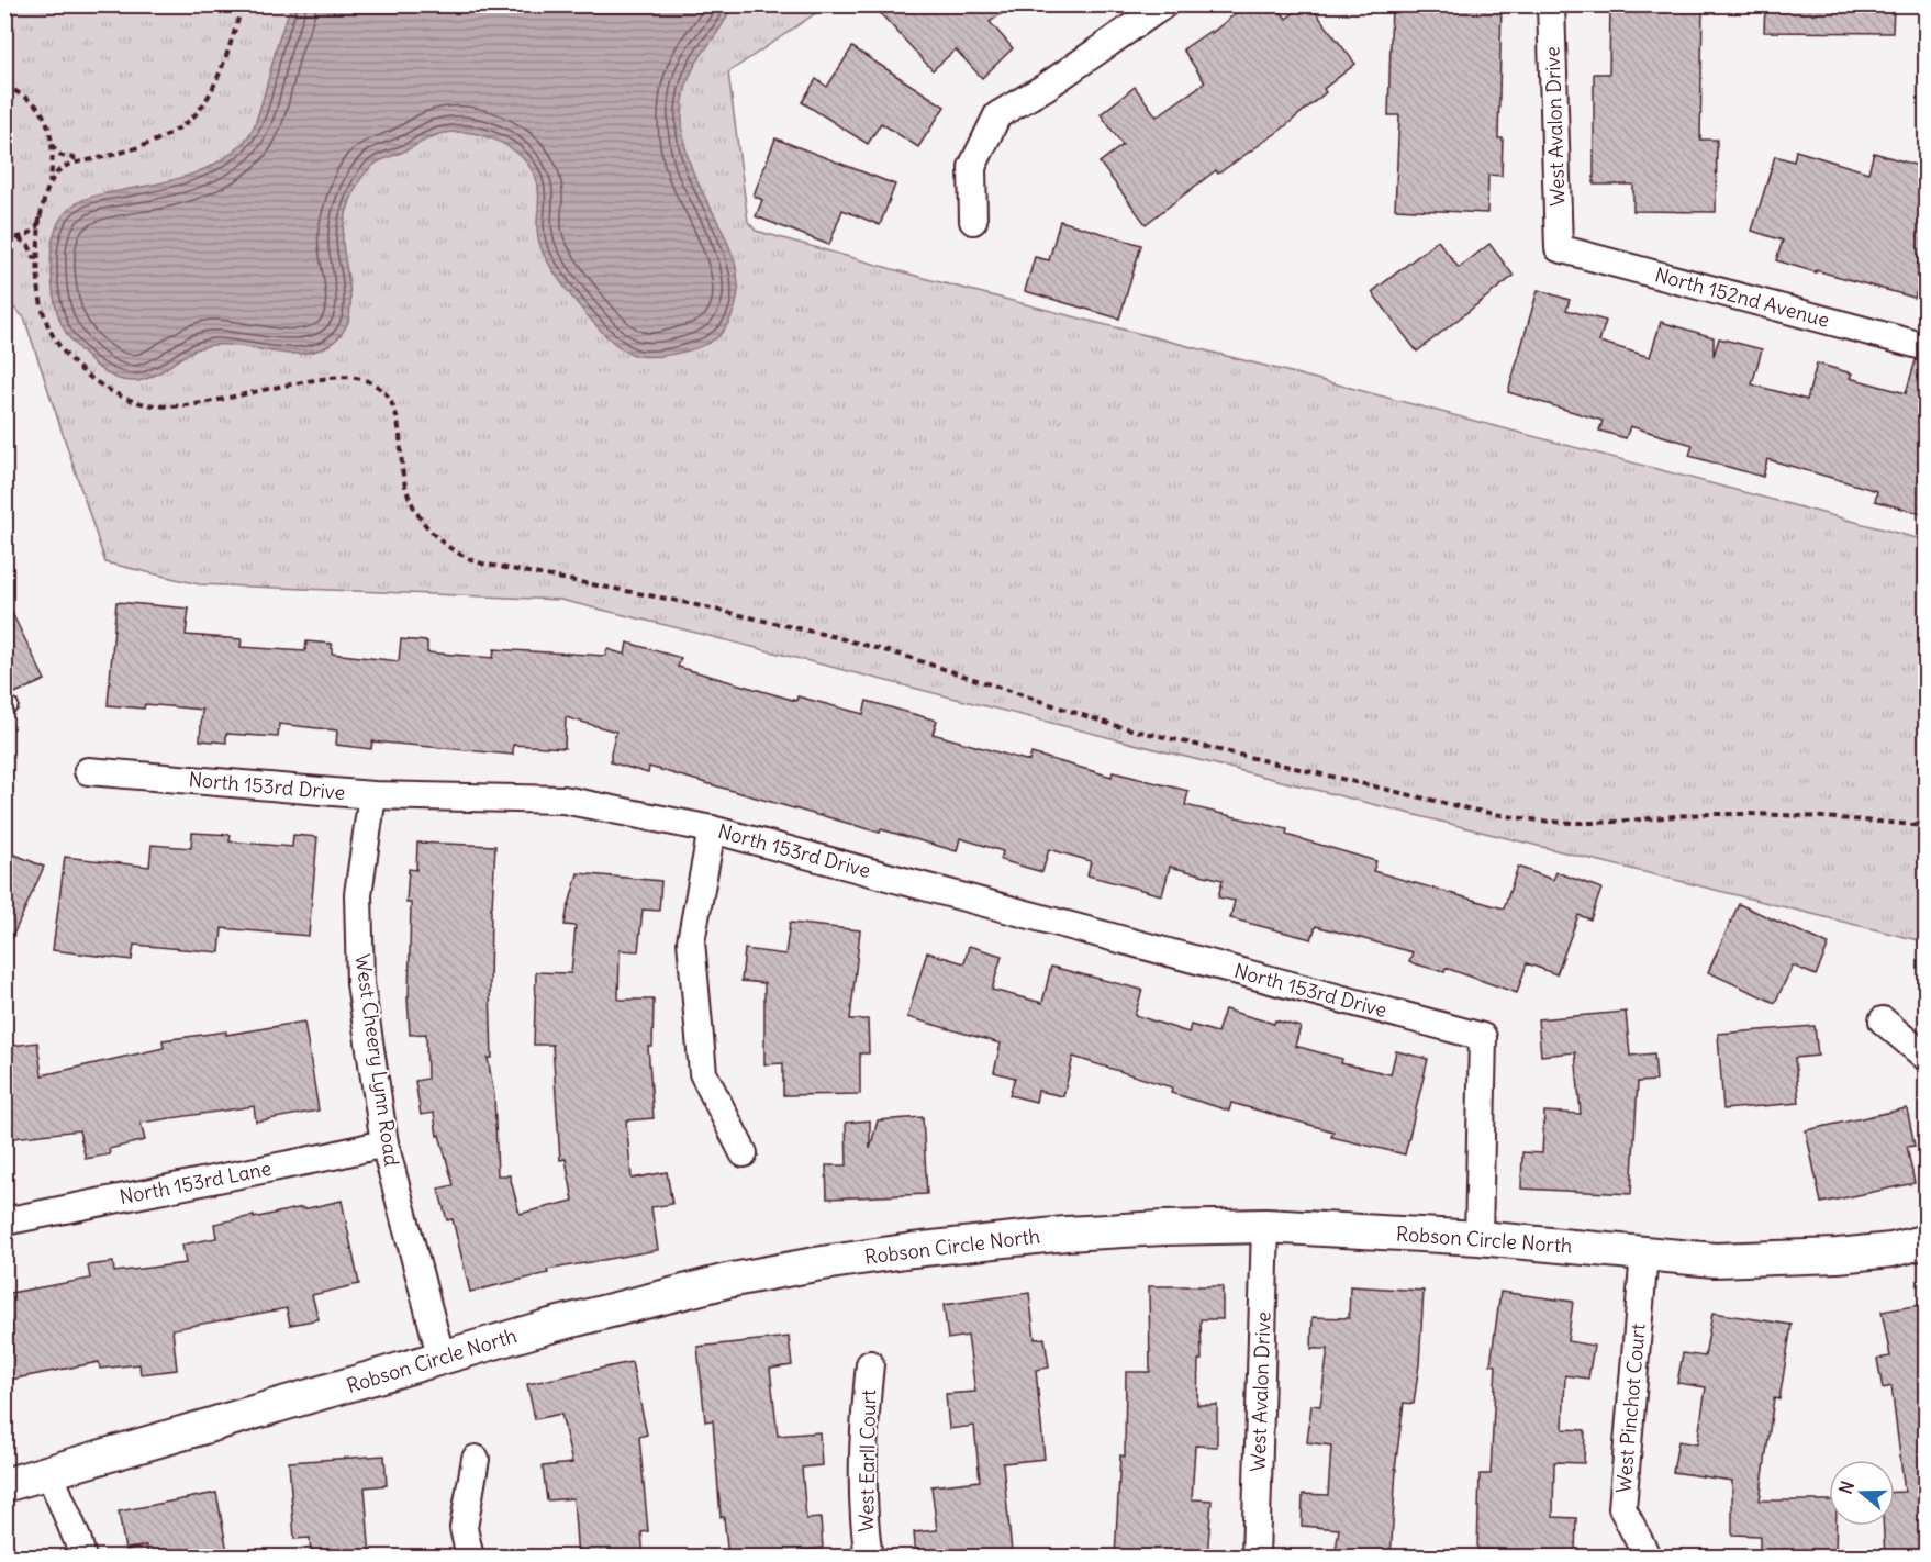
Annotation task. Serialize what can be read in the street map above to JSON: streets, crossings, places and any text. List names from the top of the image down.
{
  "streets": {
    "street": [
      "West Avalon Drive",
      "North 152nd Avenue",
      "North 153rd Drive",
      "West Cheery Lynn Road",
      "North 153rd Lane",
      "Robson Circle North",
      "West Pinchot Court",
      "West Earll Court"
    ]
  },
  "crossings": [
    ["West Avalon Drive", "North 152nd Avenue"],
    ["West Avalon Drive", "Robson Circle North"],
    ["North 153rd Drive", "West Cheery Lynn Road"],
    ["North 153rd Drive", "Robson Circle North"],
    ["West Cheery Lynn Road", "North 153rd Lane"],
    ["West Cheery Lynn Road", "Robson Circle North"],
    ["Robson Circle North", "West Pinchot Court"]
  ],
  "north": "left"
}
